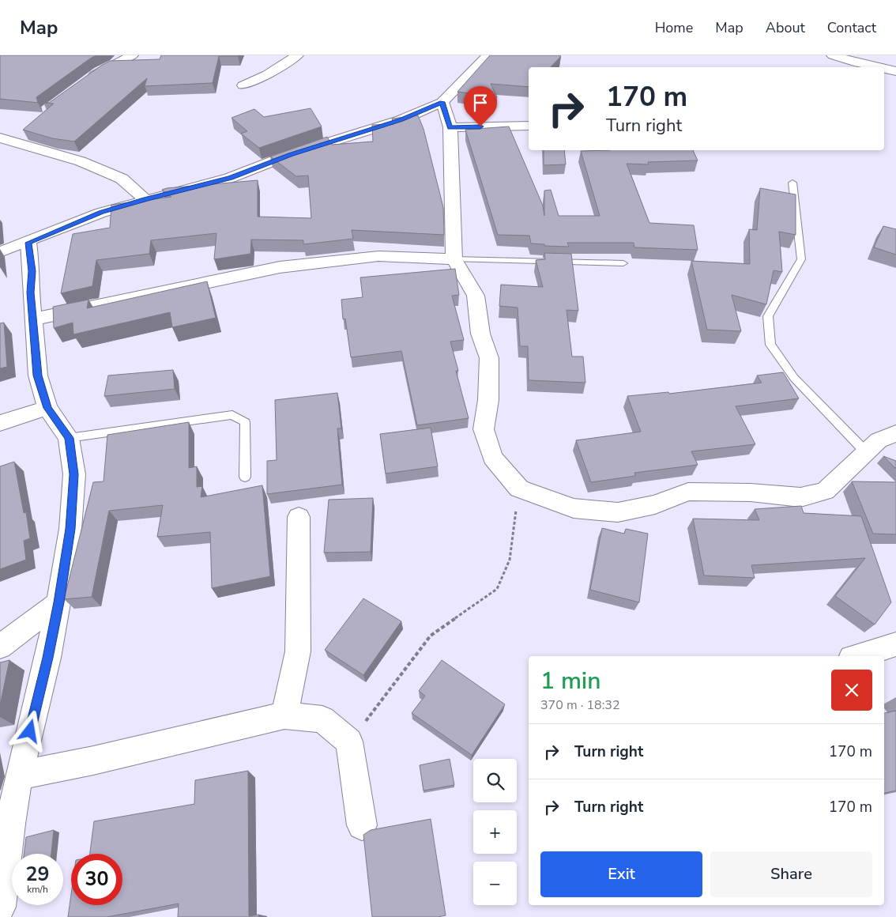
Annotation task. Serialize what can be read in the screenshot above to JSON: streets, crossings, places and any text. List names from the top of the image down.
{
  "page": {
    "header": "Map",
    "nav": [
      "Home",
      "Map",
      "About",
      "Contact"
    ],
    "turn": ["170 m", "Turn right"],
    "heading": ["1 min", "370 m · 18:32"],
    "list": [
      {
        "name": "Turn right",
        "value": "170 m"
      },
      {
        "name": "Turn right",
        "value": "170 m"
      }
    ],
    "map_buttons": ["+", "−"],
    "buttons": ["Exit", "Share"],
    "speed": "29 km/h",
    "limit": "30"
  }
}
